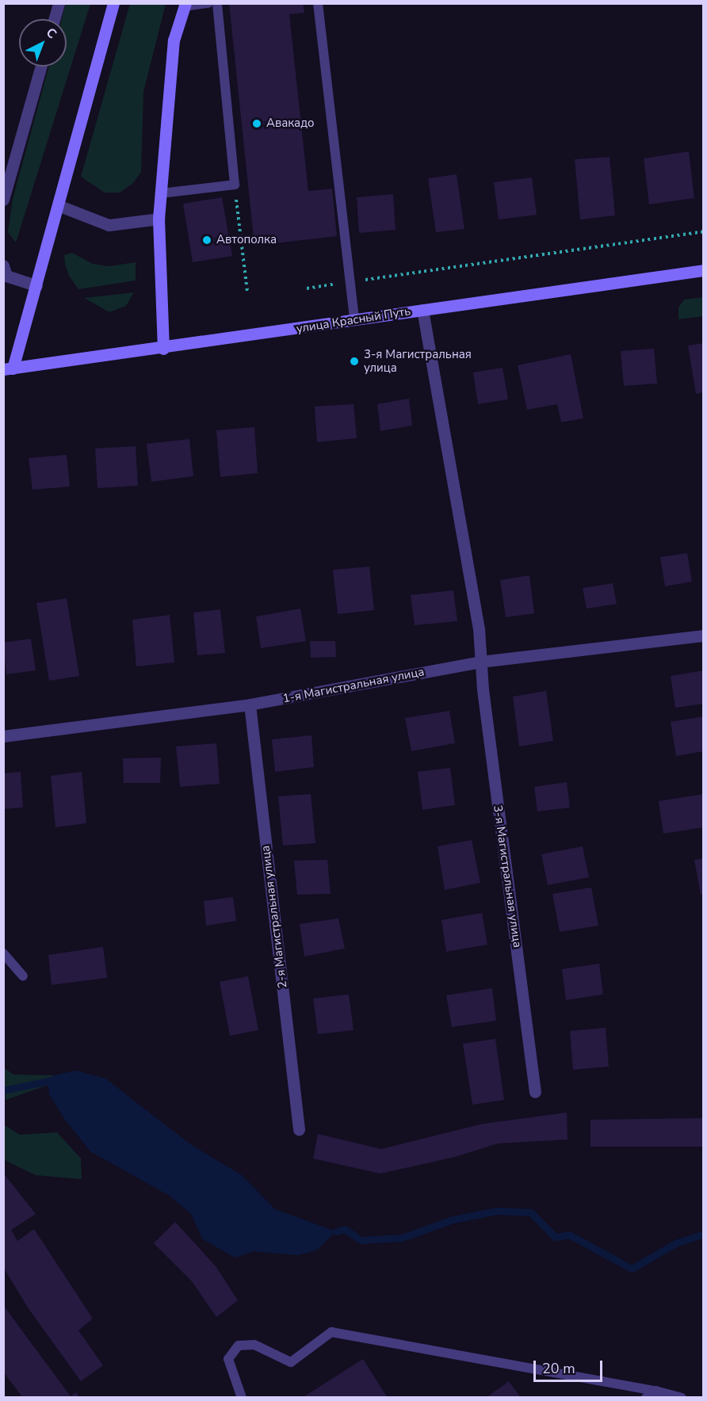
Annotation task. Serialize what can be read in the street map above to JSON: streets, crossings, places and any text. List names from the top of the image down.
{
  "streets": {
    "main road": ["улица Красный Путь"],
    "street": ["1-я Магистральная улица", "3-я Магистральная улица", "2-я Магистральная улица"]
  },
  "crossings": [
    ["улица Красный Путь", "3-я Магистральная улица"],
    ["1-я Магистральная улица", "3-я Магистральная улица"],
    ["1-я Магистральная улица", "2-я Магистральная улица"]
  ],
  "places": ["Авакадо", "Автополка", "3-я Магистральная улица"],
  "scale_bar": "20 m",
  "north": "top right"
}
